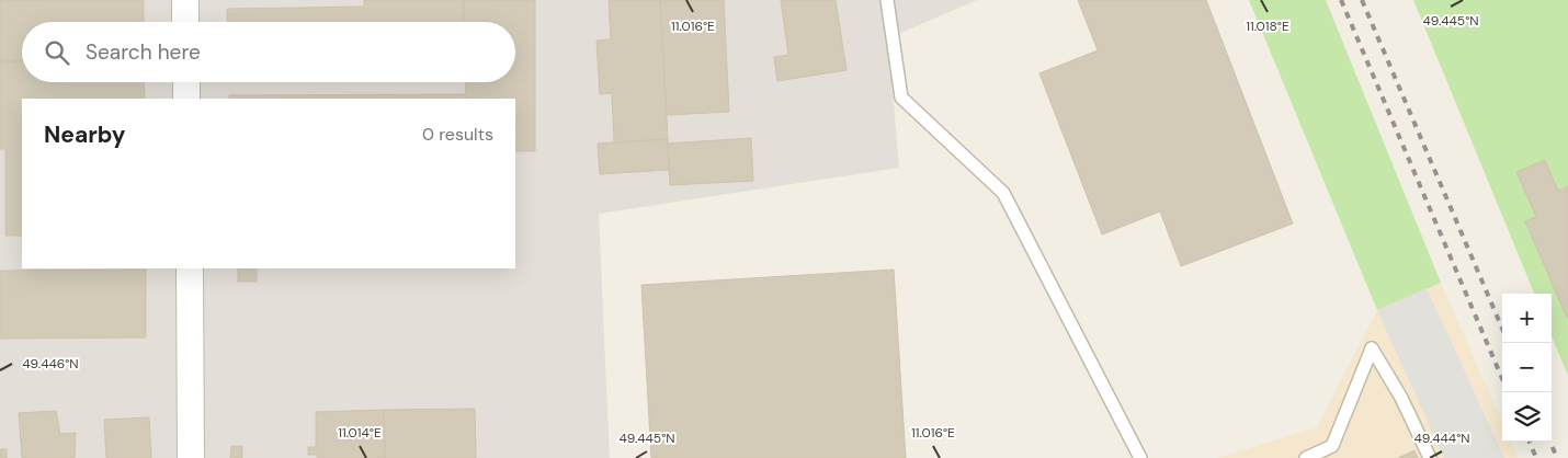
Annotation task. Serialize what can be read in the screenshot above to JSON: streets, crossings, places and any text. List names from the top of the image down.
{
  "page": {
    "search": "Search here",
    "heading": ["Nearby", "0 results"],
    "map_buttons": ["+", "−"]
  },
  "coordinates": [
    "49.445°N",
    "11.016°E",
    "11.018°E",
    "49.446°N",
    "11.014°E",
    "49.444°N"
  ]
}
